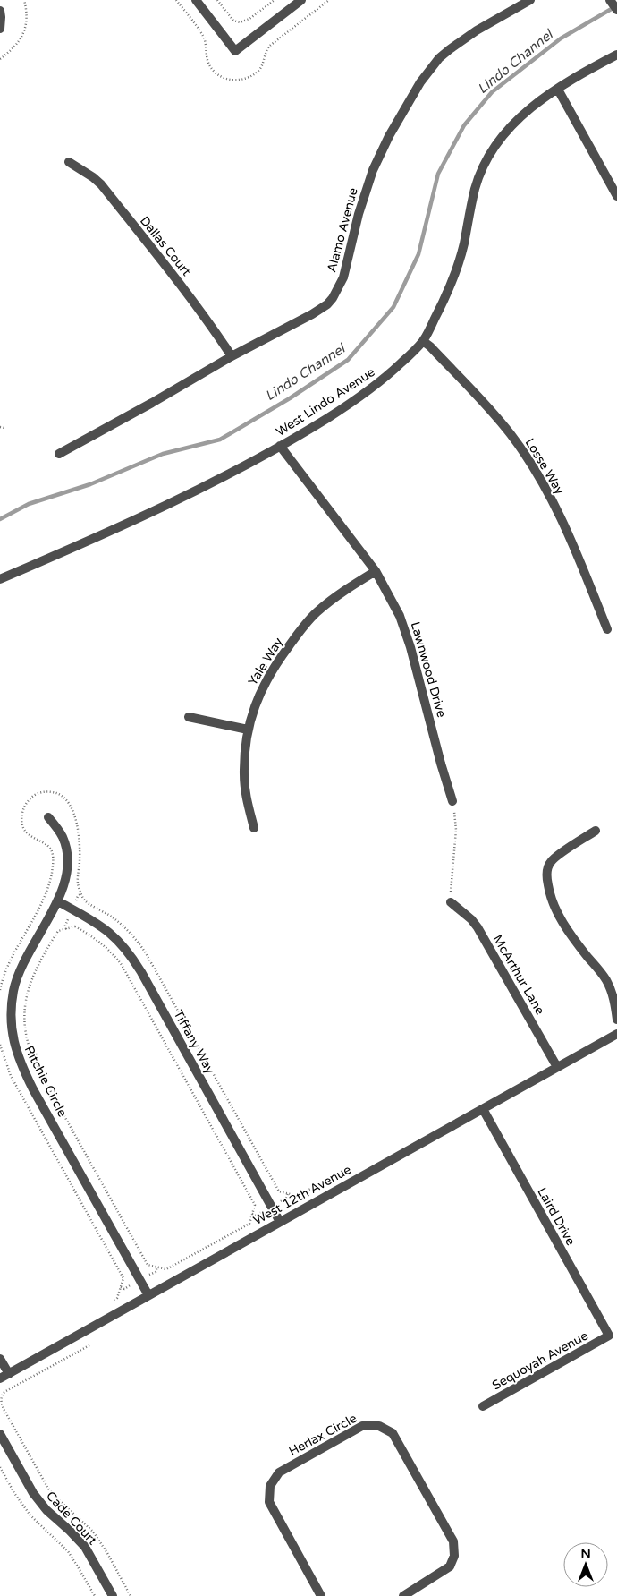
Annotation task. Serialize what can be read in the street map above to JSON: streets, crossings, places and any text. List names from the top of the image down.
{
  "streets": {
    "street": [
      "Alamo Avenue",
      "Dallas Court",
      "West Lindo Avenue",
      "Losse Way",
      "Yale Way",
      "Lawnwood Drive",
      "McArthur Lane",
      "Tiffany Way",
      "Ritchie Circle",
      "West 12th Avenue",
      "Laird Drive",
      "Sequoyah Avenue",
      "Herlax Circle",
      "Cade Court"
    ]
  },
  "crossings": [
    ["Alamo Avenue", "Dallas Court"],
    ["West Lindo Avenue", "Losse Way"],
    ["West Lindo Avenue", "Lawnwood Drive"],
    ["Yale Way", "Lawnwood Drive"],
    ["McArthur Lane", "West 12th Avenue"],
    ["Tiffany Way", "Ritchie Circle"],
    ["Tiffany Way", "West 12th Avenue"],
    ["Ritchie Circle", "West 12th Avenue"],
    ["West 12th Avenue", "Laird Drive"],
    ["Laird Drive", "Sequoyah Avenue"]
  ],
  "water": ["Lindo Channel"],
  "north": "top"
}
